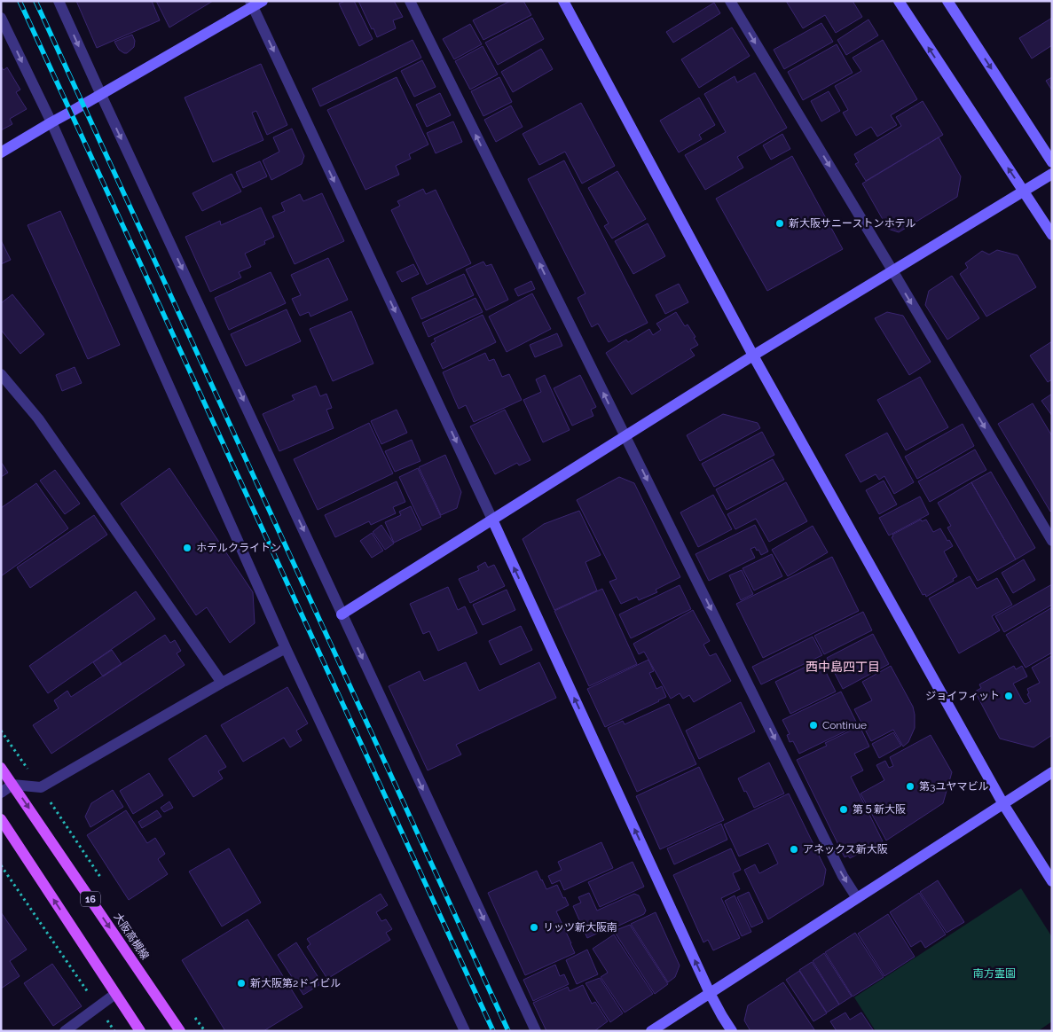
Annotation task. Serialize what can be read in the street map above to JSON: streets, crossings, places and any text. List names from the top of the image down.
{
  "streets": {
    "main road": ["16", "大阪高槻線"]
  },
  "districts": ["西中島四丁目"],
  "parks": ["南方霊園"],
  "places": [
    "新大阪サニーストンホテル",
    "ホテルクライトン",
    "ジョイフィット",
    "Continue",
    "第3ユヤマビル",
    "第５新大阪",
    "アネックス新大阪",
    "リッツ新大阪南",
    "新大阪第2ドイビル"
  ]
}
